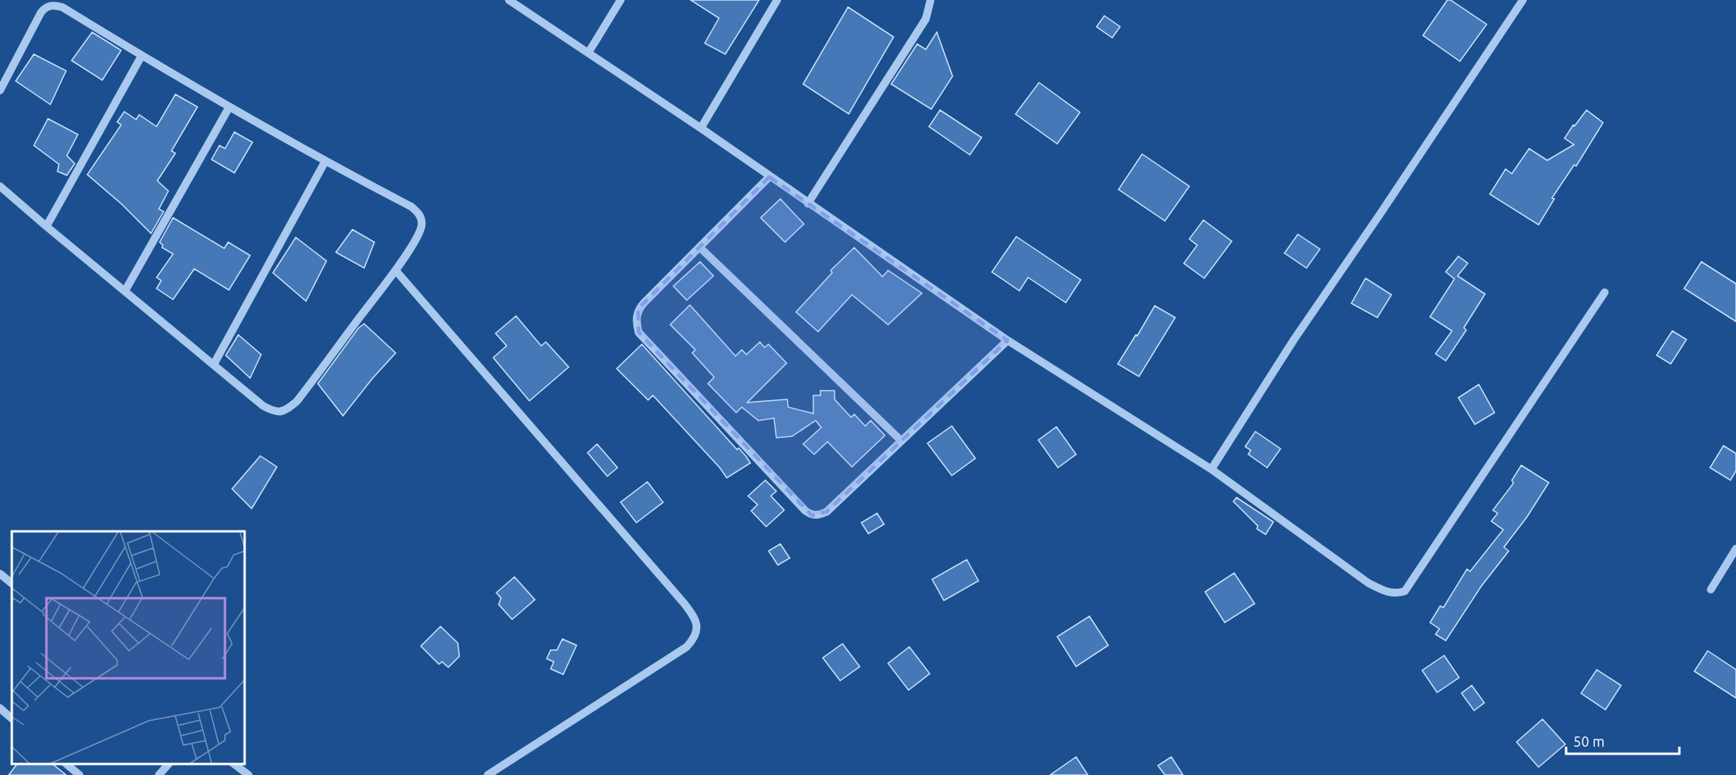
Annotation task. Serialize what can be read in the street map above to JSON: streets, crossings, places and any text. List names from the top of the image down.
{
  "scale_bar": "50 m"
}
